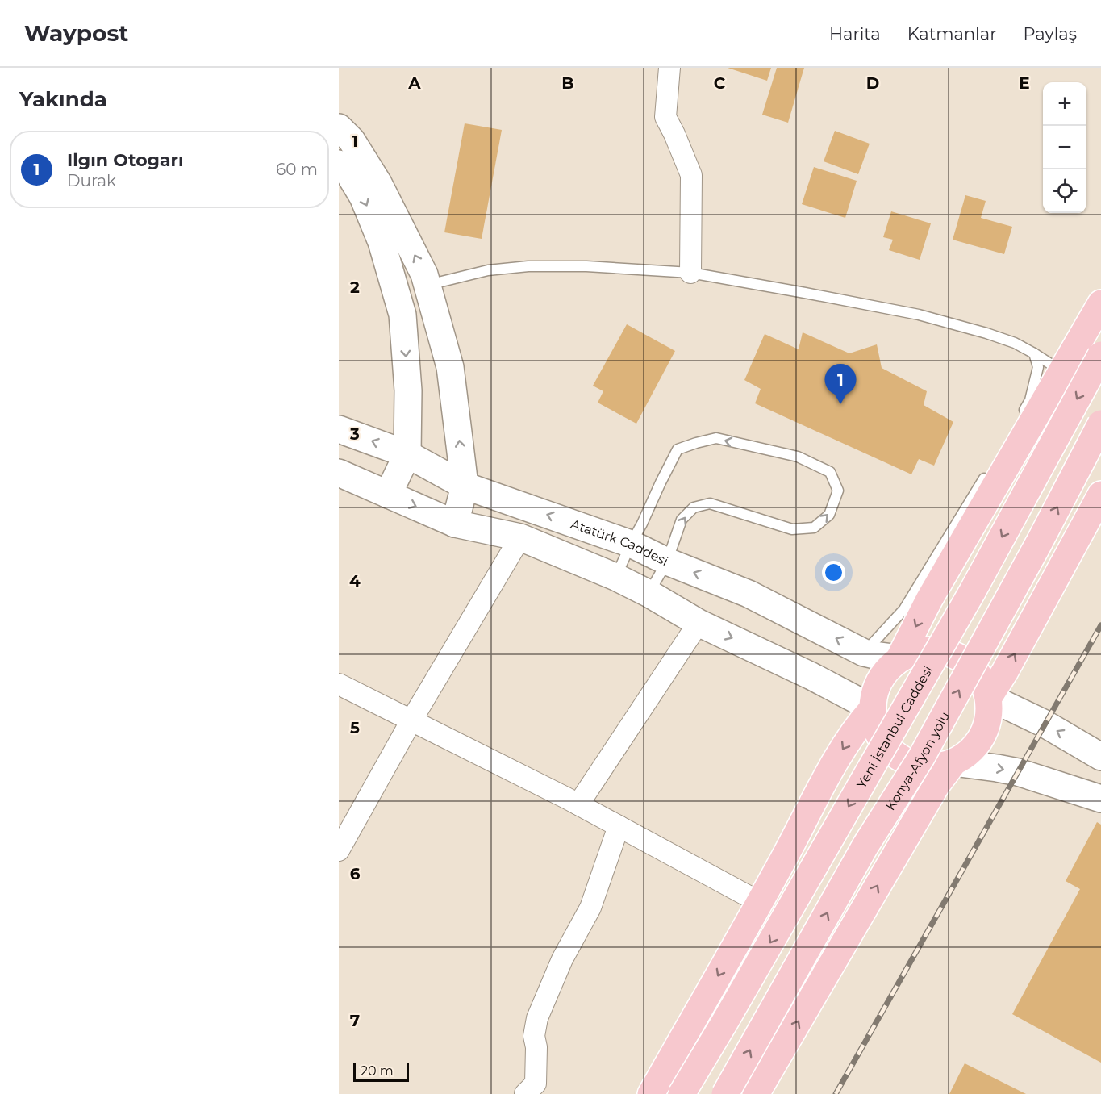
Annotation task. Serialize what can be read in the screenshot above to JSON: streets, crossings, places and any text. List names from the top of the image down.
{
  "streets": {
    "highway": ["Yeni İstanbul Caddesi", "Konya-Afyon yolu"],
    "main road": ["Atatürk Caddesi"]
  },
  "scale_bar": "20 m",
  "page": {
    "header": "Waypost",
    "nav": ["Harita", "Katmanlar", "Paylaş"],
    "heading": "Yakında",
    "map_buttons": ["+", "−"],
    "list": [
      {
        "mark": "1",
        "name": "Ilgın Otogarı",
        "note": "Durak",
        "value": "60 m"
      }
    ],
    "pins": "1",
    "scale": "20 m"
  },
  "grid": {
    "columns": [
      "A",
      "B",
      "C",
      "D",
      "E"
    ],
    "rows": [
      "1",
      "2",
      "3",
      "4",
      "5",
      "6",
      "7"
    ]
  }
}
